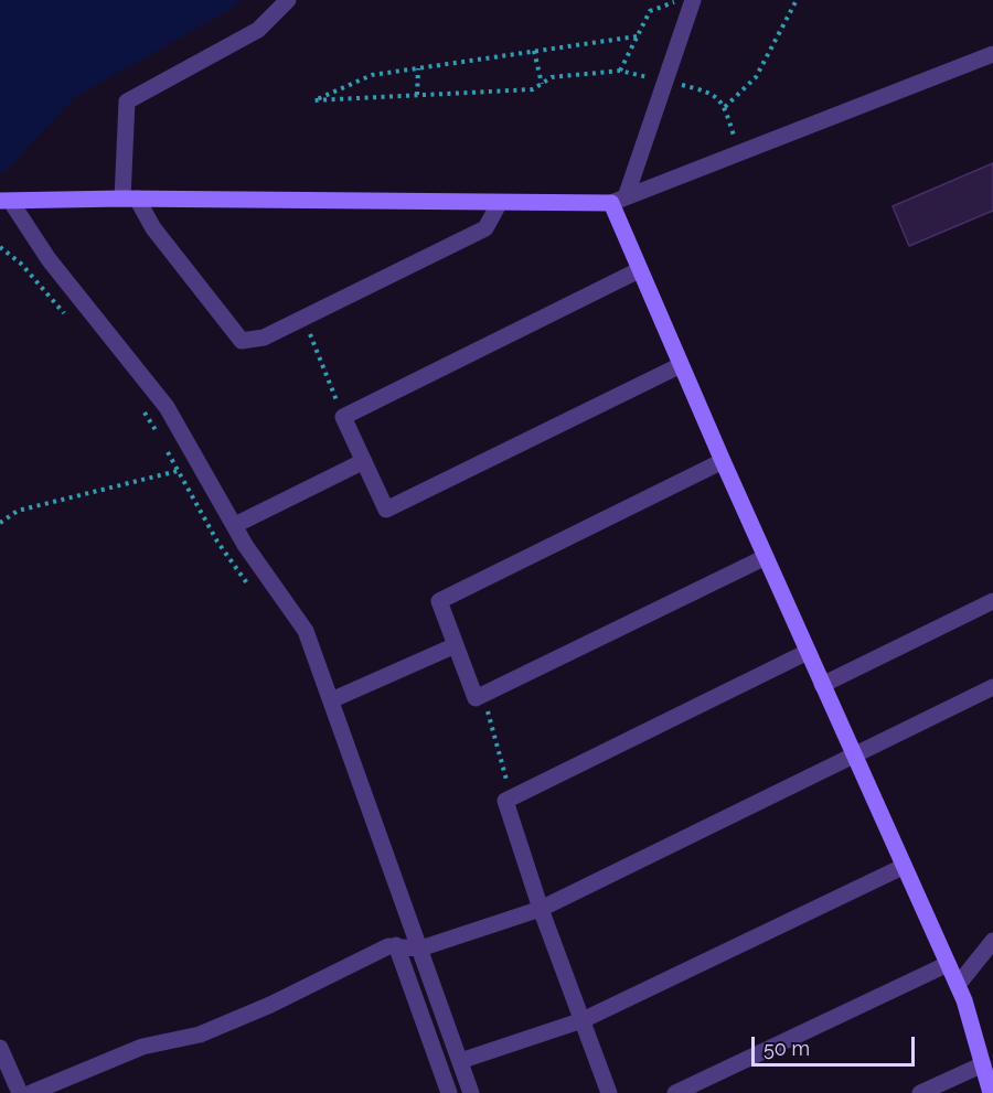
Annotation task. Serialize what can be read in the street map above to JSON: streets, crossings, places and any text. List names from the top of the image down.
{
  "scale_bar": "50 m"
}
